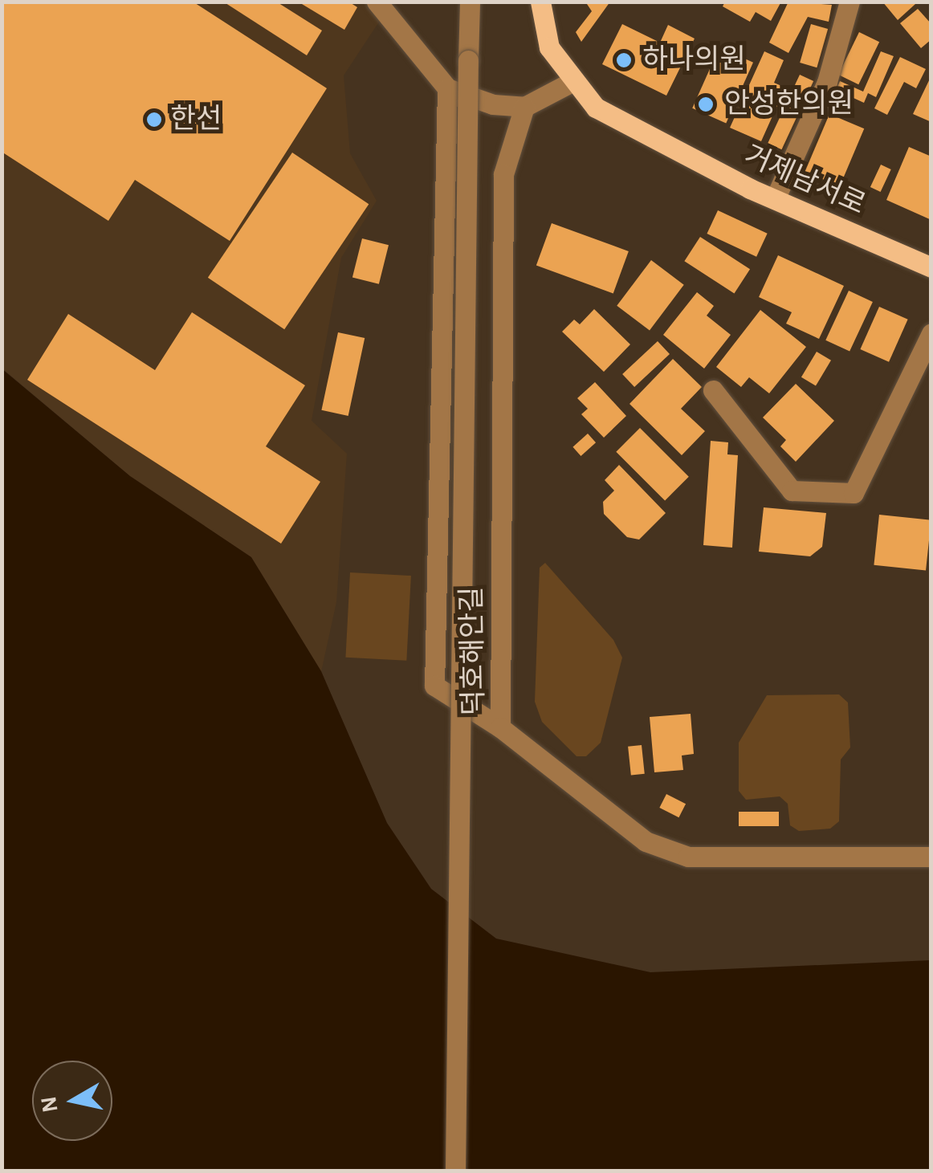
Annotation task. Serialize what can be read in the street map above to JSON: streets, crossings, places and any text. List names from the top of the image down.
{
  "streets": {
    "main road": ["거제남서로"],
    "street": ["덕호해안길"]
  },
  "places": ["하나의원", "안성한의원", "한선"],
  "north": "left"
}
